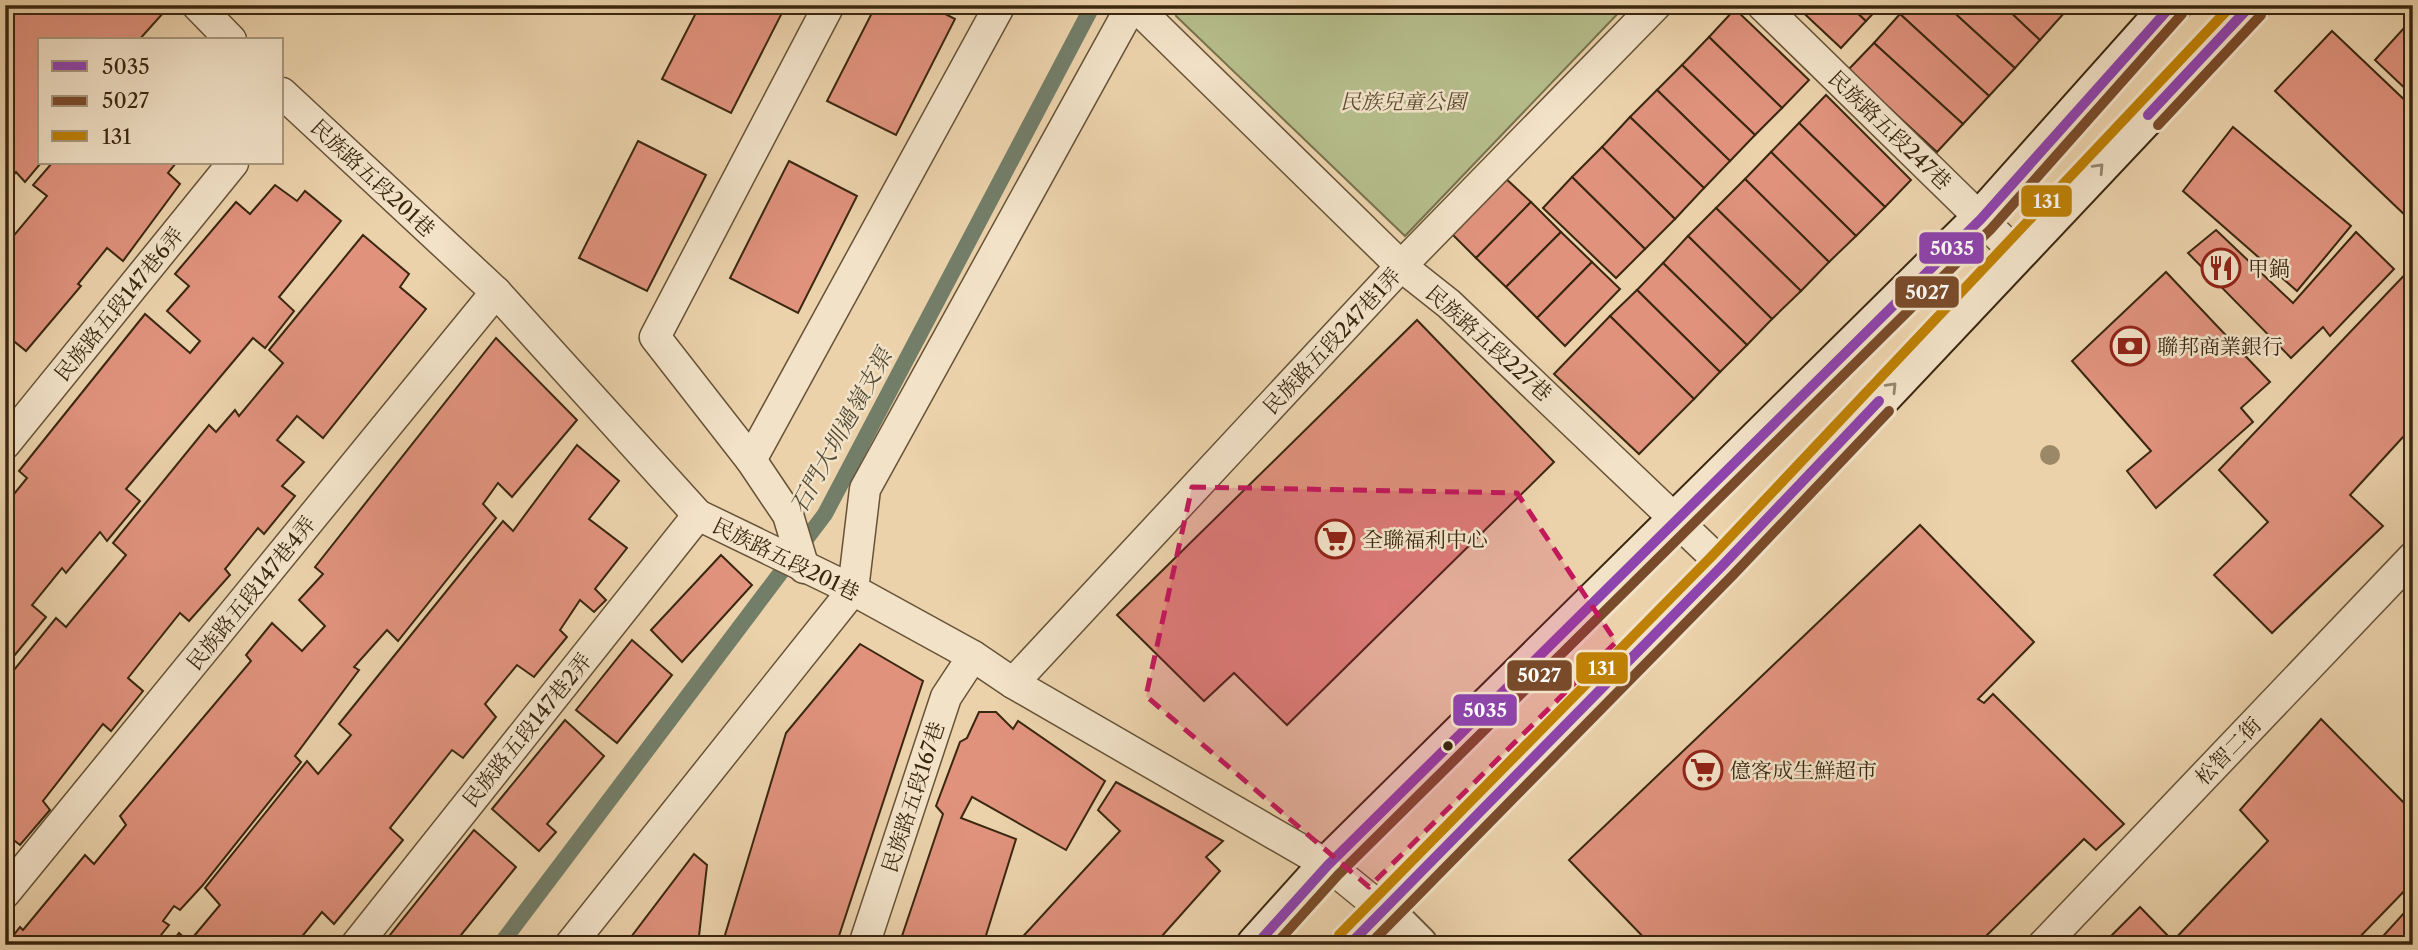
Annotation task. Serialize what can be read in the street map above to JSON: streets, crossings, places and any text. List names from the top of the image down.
{
  "streets": {
    "lane": [
      "民族路五段247巷",
      "民族路五段201巷",
      "民族路五段147巷6弄",
      "民族路五段247巷1弄",
      "民族路五段227巷",
      "民族路五段147巷4弄",
      "民族路五段147巷2弄",
      "松智二街",
      "民族路五段167巷"
    ]
  },
  "crossings": [
    ["民族路五段201巷", "民族路五段247巷1弄"],
    ["民族路五段201巷", "民族路五段147巷4弄"],
    ["民族路五段201巷", "民族路五段147巷2弄"],
    ["民族路五段201巷", "民族路五段167巷"],
    ["民族路五段247巷1弄", "民族路五段227巷"]
  ],
  "water": ["石門大圳過嶺支渠"],
  "parks": ["民族兒童公園"],
  "places": {
    "restaurant": ["甲鍋"],
    "bank": ["聯邦商業銀行"],
    "supermarket": ["全聯福利中心", "億客成生鮮超市"]
  },
  "lines": ["transit line 5035", "transit line 131", "transit line 5027"],
  "legend": ["5035", "5027", "131"]
}
